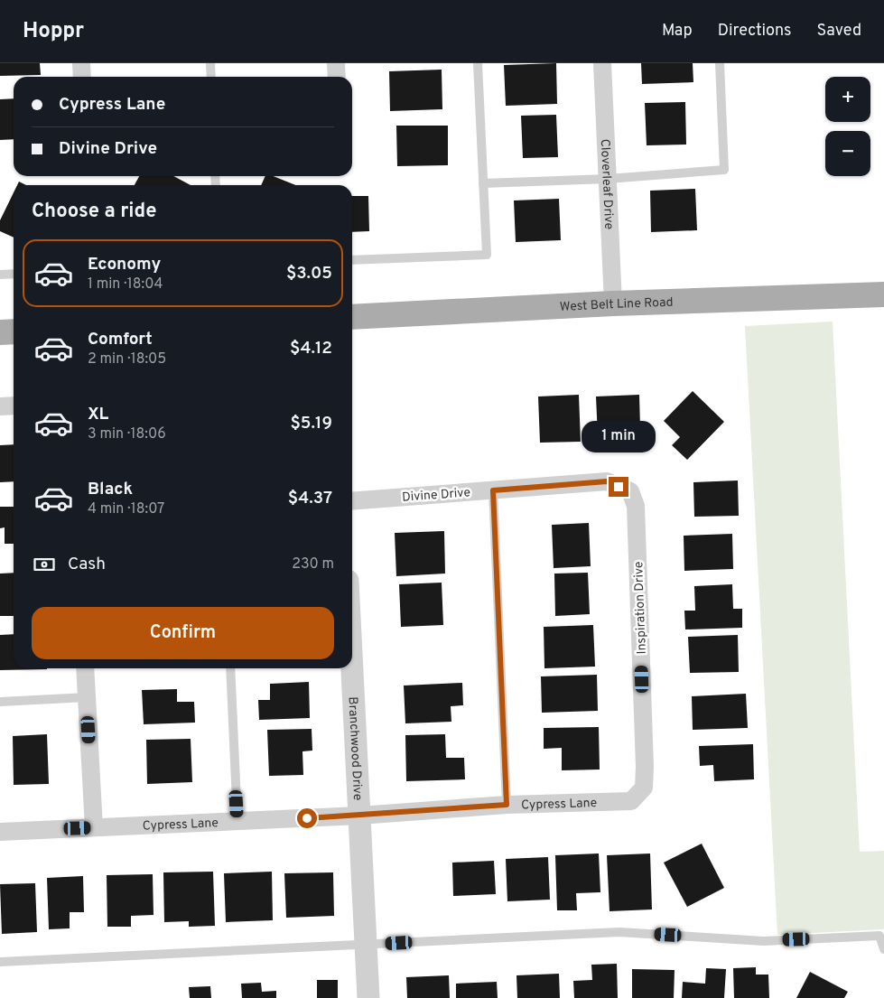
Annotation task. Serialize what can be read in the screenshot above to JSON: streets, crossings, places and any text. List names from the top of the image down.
{
  "streets": {
    "main road": ["West Belt Line Road"],
    "street": [
      "Cloverleaf Drive",
      "Divine Drive",
      "Inspiration Drive",
      "Branchwood Drive",
      "Cypress Lane"
    ]
  },
  "crossings": [
    ["Cloverleaf Drive", "West Belt Line Road"],
    ["Divine Drive", "Inspiration Drive"],
    ["Inspiration Drive", "Cypress Lane"],
    ["Branchwood Drive", "Cypress Lane"]
  ],
  "page": {
    "header": "Hoppr",
    "nav": ["Map", "Directions", "Saved"],
    "map_buttons": ["+", "−"],
    "banner": ["Cypress Lane", "Divine Drive"],
    "heading": "Choose a ride",
    "list": [
      {
        "name": "Economy",
        "note": "1 min · 18:04",
        "value": "$3.05"
      },
      {
        "name": "Comfort",
        "note": "2 min · 18:05",
        "value": "$4.12"
      },
      {
        "name": "XL",
        "note": "3 min · 18:06",
        "value": "$5.19"
      },
      {
        "name": "Black",
        "note": "4 min · 18:07",
        "value": "$4.37"
      }
    ],
    "bubble": "1 min",
    "pay": ["Cash", "230 m"],
    "buttons": "Confirm"
  }
}
